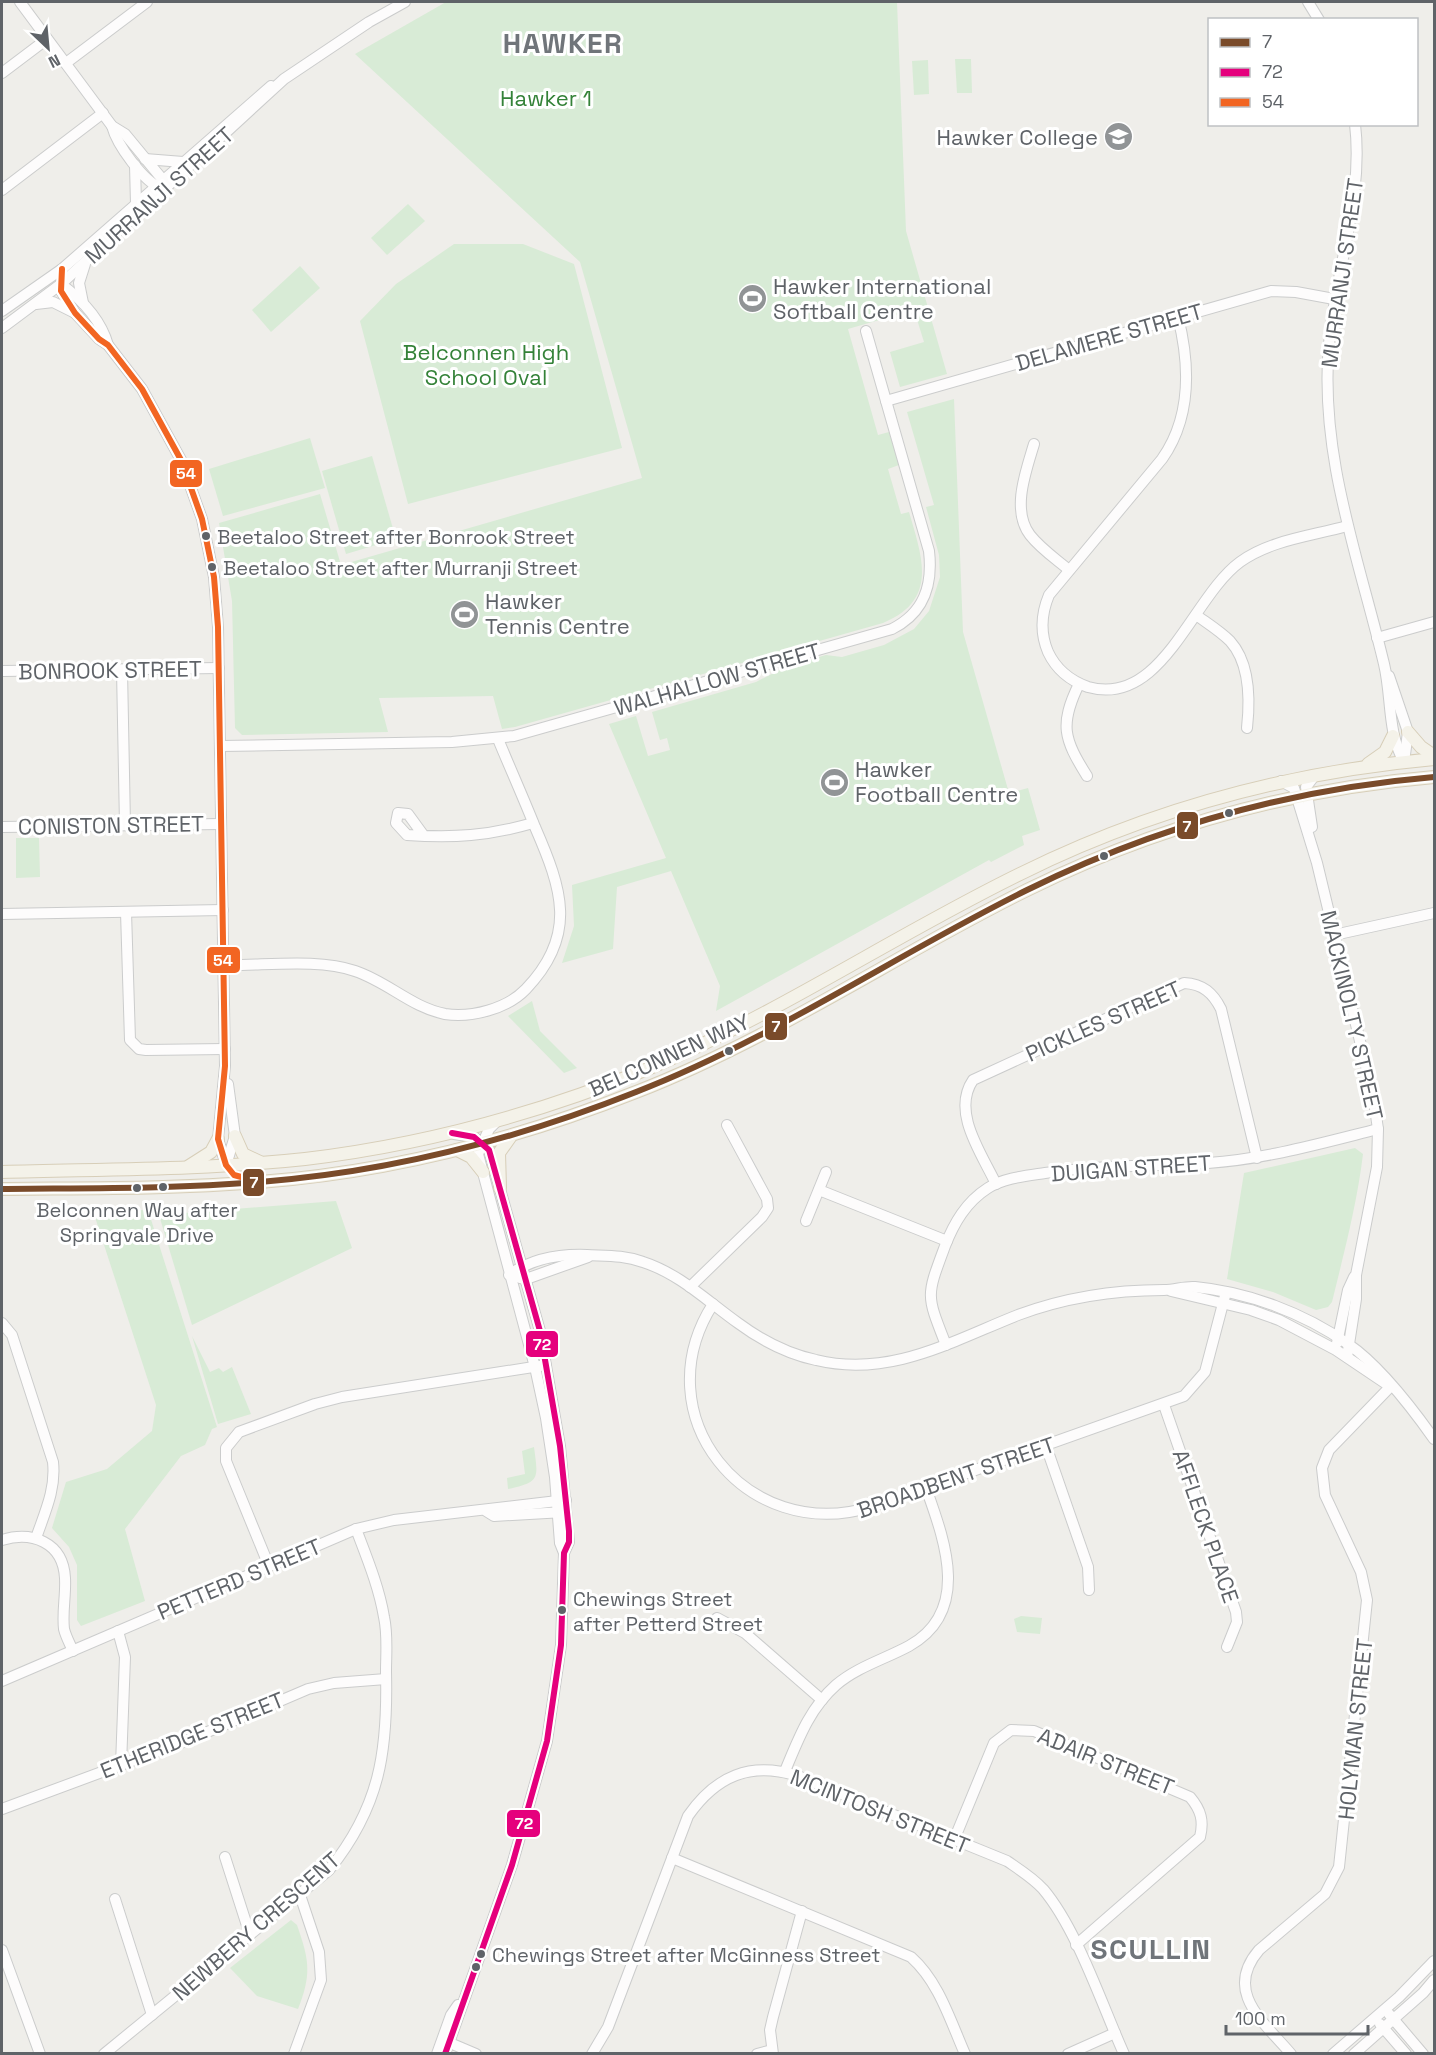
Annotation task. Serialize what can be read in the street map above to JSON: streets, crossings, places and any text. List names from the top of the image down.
{
  "streets": {
    "main road": ["BELCONNEN WAY"],
    "street": [
      "MURRANJI STREET",
      "DELAMERE STREET",
      "BONROOK STREET",
      "WALHALLOW STREET",
      "CONISTON STREET",
      "MACKINOLTY STREET",
      "PICKLES STREET",
      "DUIGAN STREET",
      "BROADBENT STREET",
      "AFFLECK PLACE",
      "PETTERD STREET",
      "HOLYMAN STREET",
      "ETHERIDGE STREET",
      "ADAIR STREET",
      "MCINTOSH STREET",
      "NEWBERY CRESCENT"
    ]
  },
  "crossings": [
    ["MURRANJI STREET", "DELAMERE STREET"],
    ["MURRANJI STREET", "BELCONNEN WAY"],
    ["DELAMERE STREET", "WALHALLOW STREET"],
    ["MACKINOLTY STREET", "BELCONNEN WAY"],
    ["MACKINOLTY STREET", "DUIGAN STREET"],
    ["PICKLES STREET", "DUIGAN STREET"],
    ["BROADBENT STREET", "AFFLECK PLACE"],
    ["PETTERD STREET", "NEWBERY CRESCENT"],
    ["ETHERIDGE STREET", "NEWBERY CRESCENT"],
    ["ADAIR STREET", "MCINTOSH STREET"]
  ],
  "districts": ["HAWKER", "SCULLIN"],
  "parks": ["Hawker 1", "Belconnen High School Oval"],
  "places": {
    "school or university": ["Hawker College"],
    "sports": ["Hawker International Softball Centre", "Hawker Tennis Centre", "Hawker Football Centre"],
    "other": [
      "Beetaloo Street after Bonrook Street",
      "Beetaloo Street after Murranji Street",
      "Belconnen Way after Springvale Drive",
      "Chewings Street after Petterd Street",
      "Chewings Street after McGinness Street"
    ]
  },
  "lines": ["transit line 54", "transit line 7", "transit line 72"],
  "legend": ["7", "72", "54"],
  "scale_bar": "100 m",
  "north": "bottom right"
}
